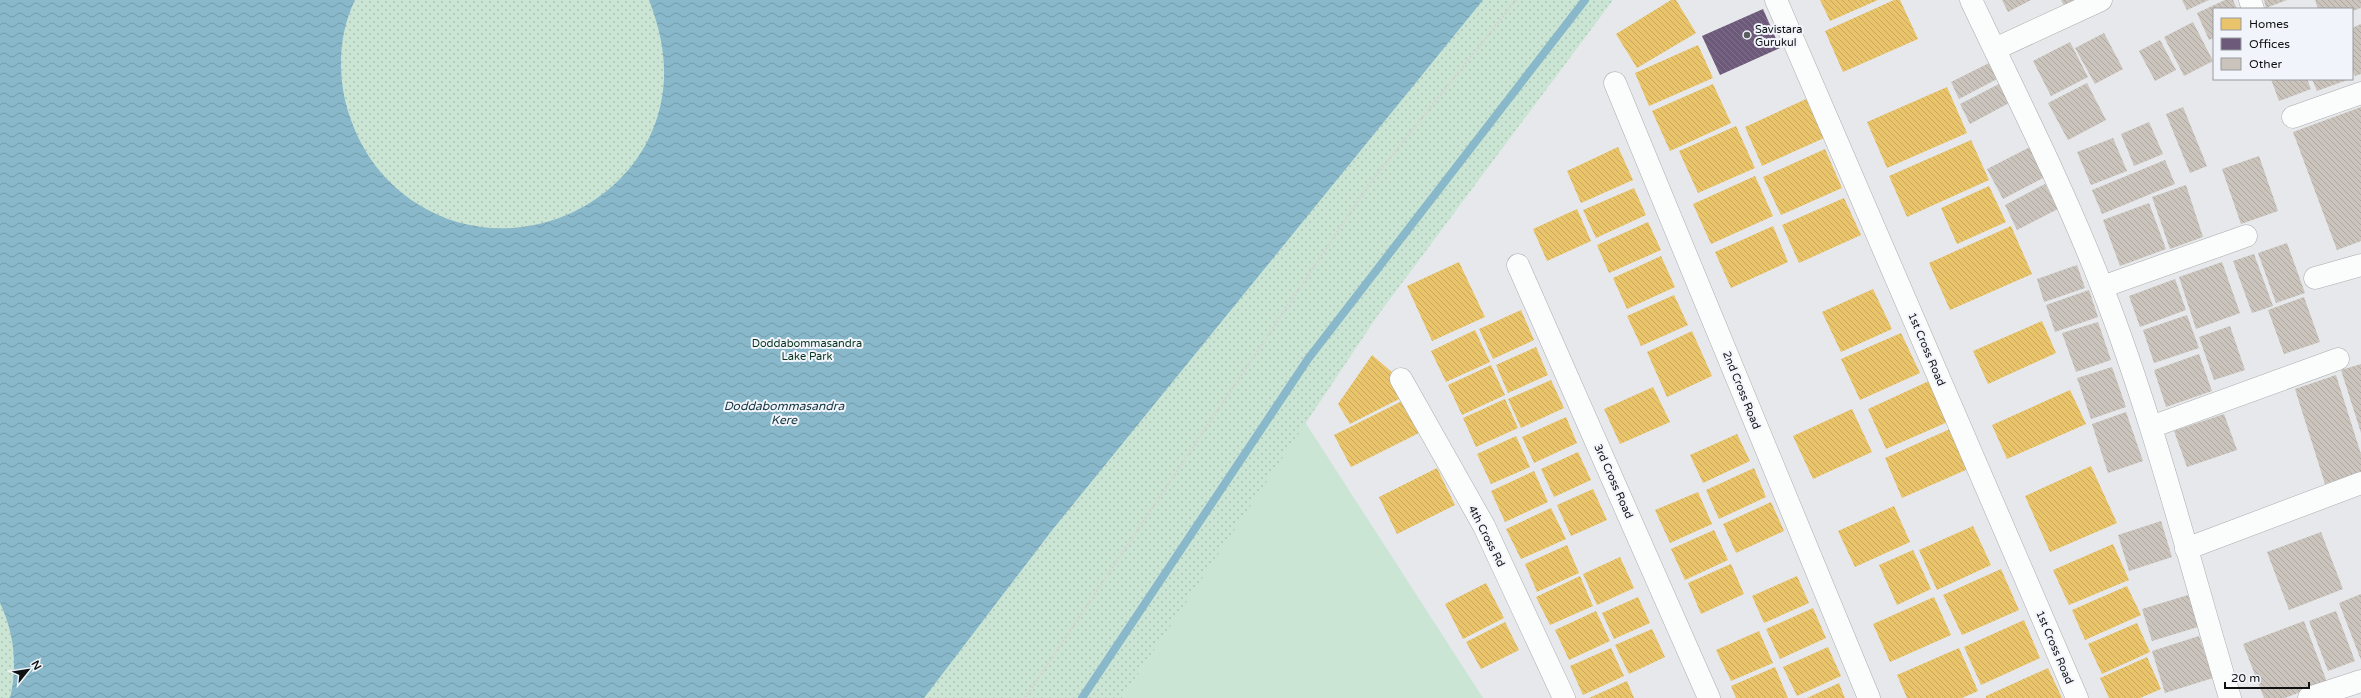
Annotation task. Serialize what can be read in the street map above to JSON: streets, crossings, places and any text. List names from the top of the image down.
{
  "streets": {
    "street": [
      "1st Cross Road",
      "2nd Cross Road",
      "3rd Cross Road",
      "4th Cross Rd"
    ]
  },
  "water": ["Doddabommasandra Kere"],
  "parks": ["Doddabommasandra Lake Park"],
  "places": ["Savistara Gurukul"],
  "legend": ["Homes", "Offices", "Other"],
  "scale_bar": "20 m",
  "north": "top right"
}
